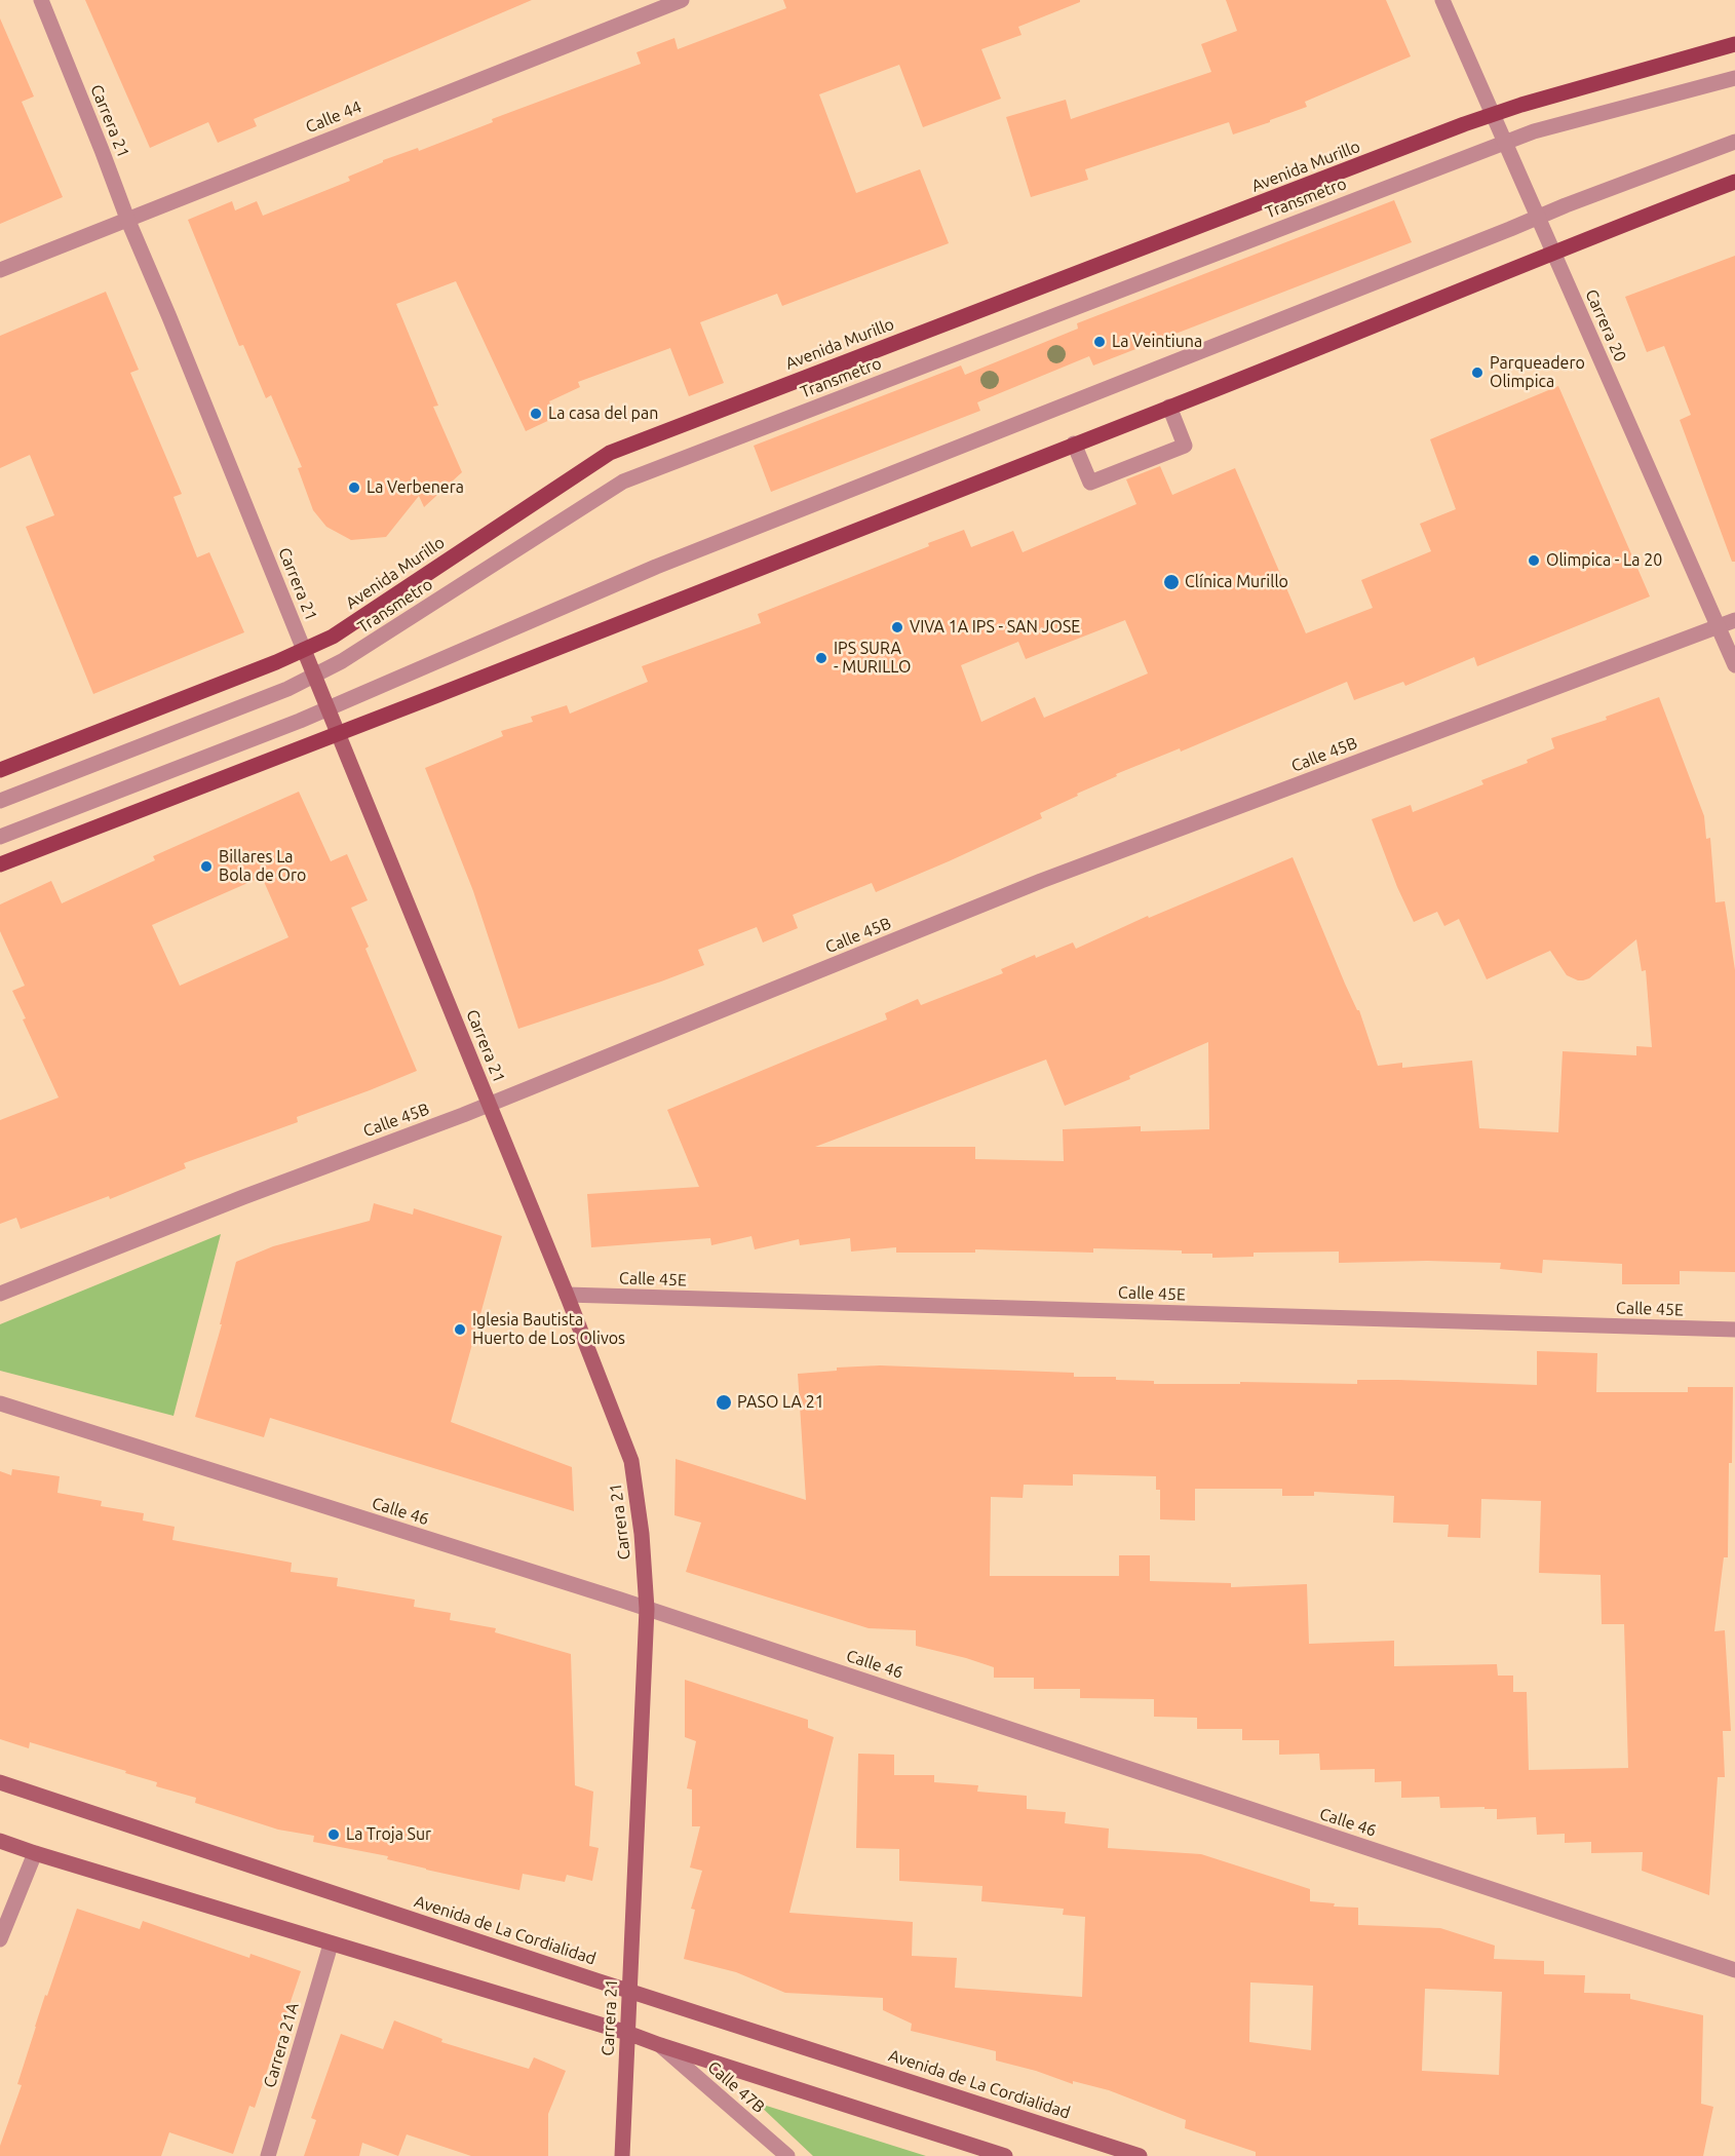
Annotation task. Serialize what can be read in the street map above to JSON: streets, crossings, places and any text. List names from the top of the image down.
{
  "streets": {
    "main road": ["Carrera 21", "Avenida Murillo", "Avenida de La Cordialidad"],
    "street": [
      "Calle 44",
      "Transmetro",
      "Carrera 20",
      "Calle 45B",
      "Calle 45E",
      "Calle 46",
      "Carrera 21A",
      "Calle 47B"
    ]
  },
  "crossings": [
    ["Calle 44", "Carrera 21"],
    ["Carrera 21", "Avenida Murillo"],
    ["Carrera 21", "Transmetro"],
    ["Carrera 21", "Calle 45B"],
    ["Carrera 21", "Calle 45E"],
    ["Carrera 21", "Calle 46"],
    ["Carrera 21", "Avenida de La Cordialidad"],
    ["Avenida Murillo", "Carrera 20"],
    ["Transmetro", "Carrera 20"],
    ["Carrera 20", "Calle 45B"]
  ],
  "places": [
    "La Veintiuna",
    "Parqueadero Olimpica",
    "La casa del pan",
    "La Verbenera",
    "Olimpica - La 20",
    "Clínica Murillo",
    "VIVA 1A IPS - SAN JOSE",
    "IPS SURA - MURILLO",
    "Billares La Bola de Oro",
    "Iglesia Bautista Huerto de Los Olivos",
    "PASO LA 21",
    "La Troja Sur"
  ]
}
